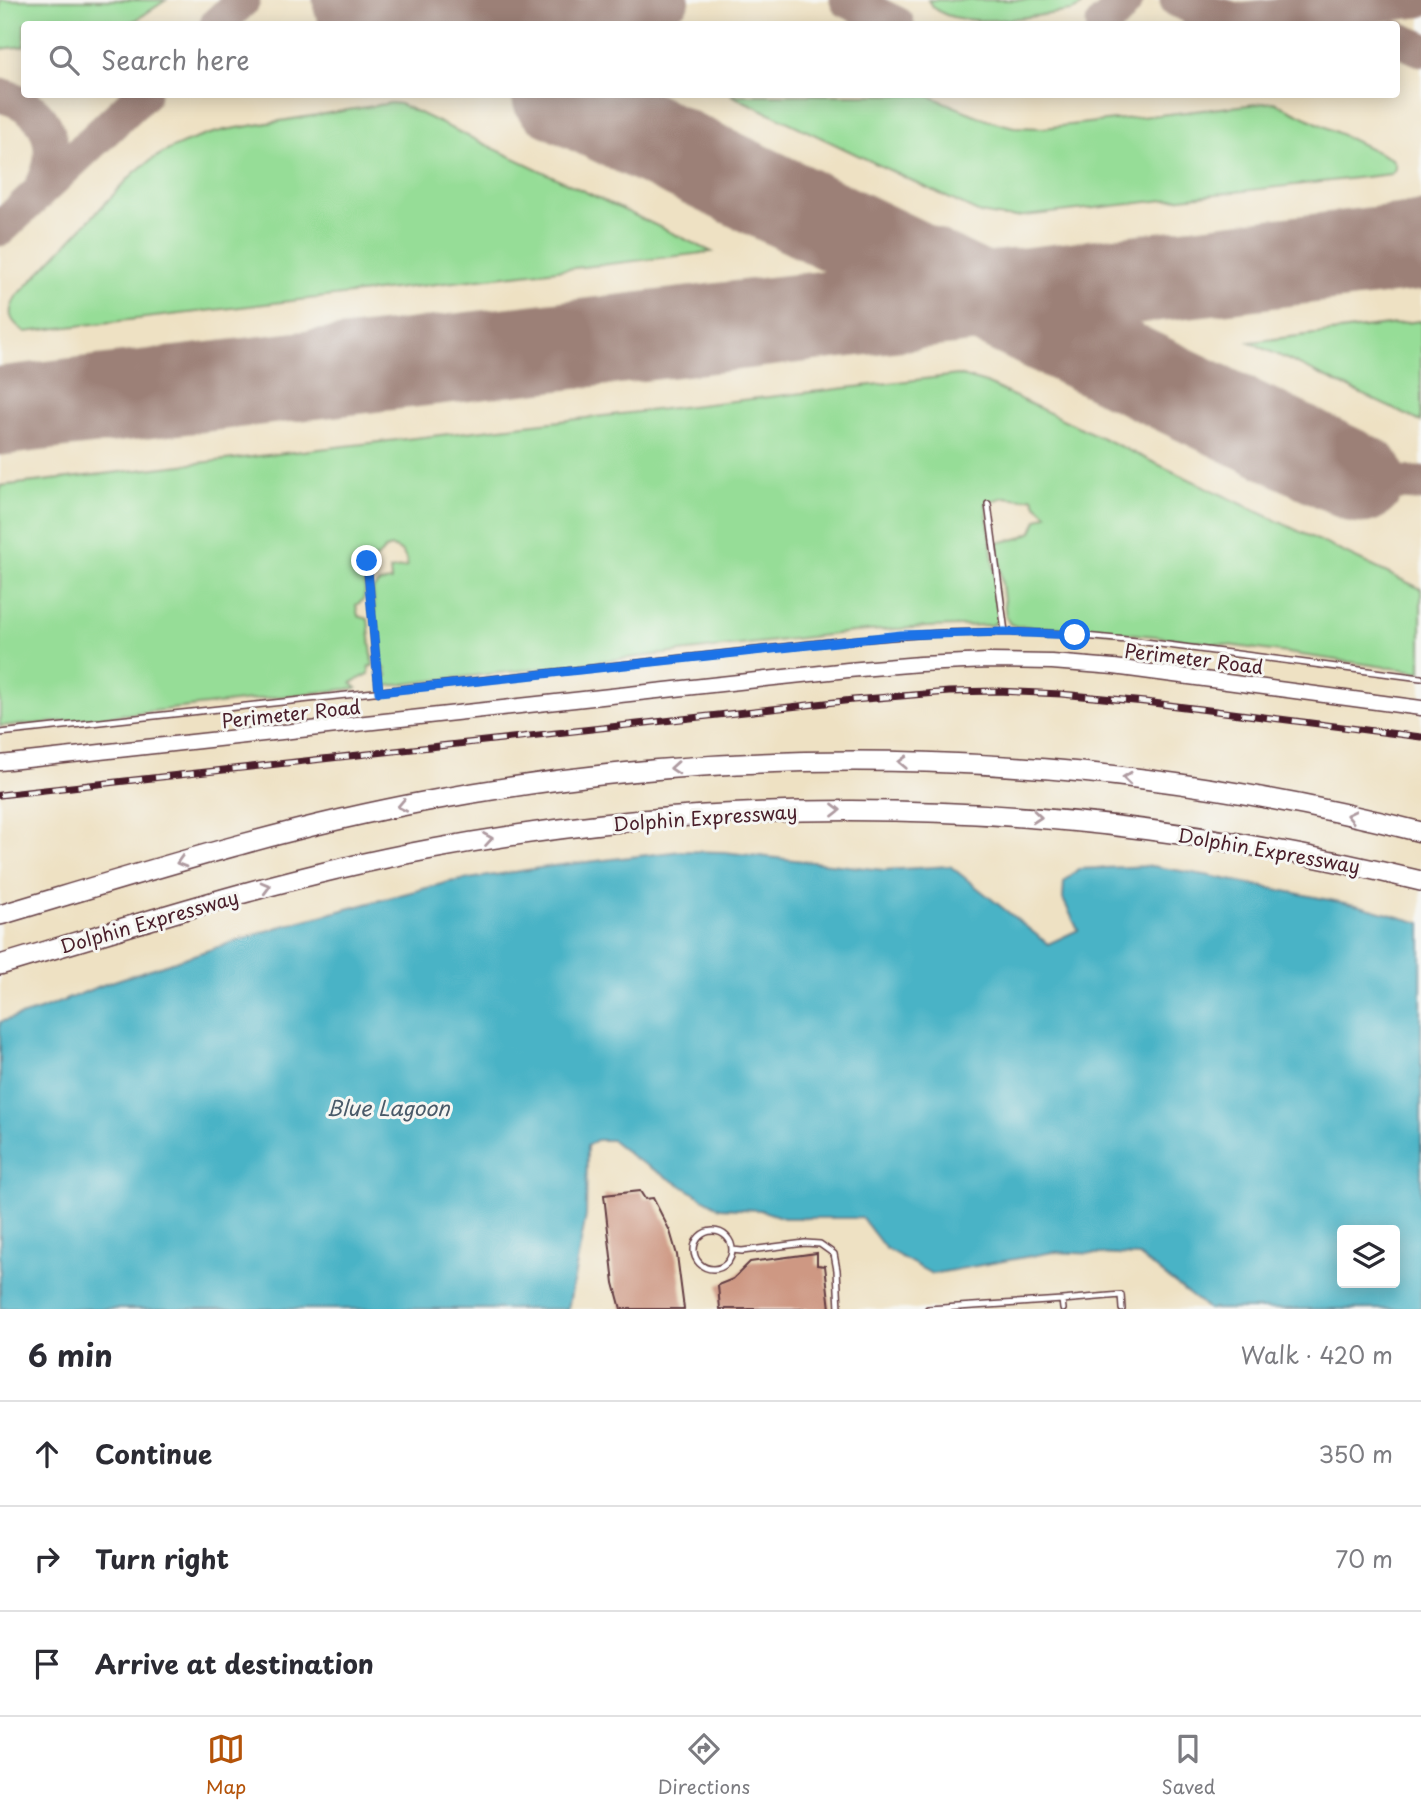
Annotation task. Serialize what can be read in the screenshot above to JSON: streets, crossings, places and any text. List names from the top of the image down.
{
  "streets": {
    "highway": ["Dolphin Expressway"],
    "street": ["Perimeter Road"]
  },
  "water": ["Blue Lagoon"],
  "page": {
    "search": "Search here",
    "heading": ["6 min", "Walk · 420 m"],
    "list": [
      ["Continue", "350 m"],
      ["Turn right", "70 m"],
      "Arrive at destination"
    ],
    "nav": ["Map", "Directions", "Saved"]
  }
}
